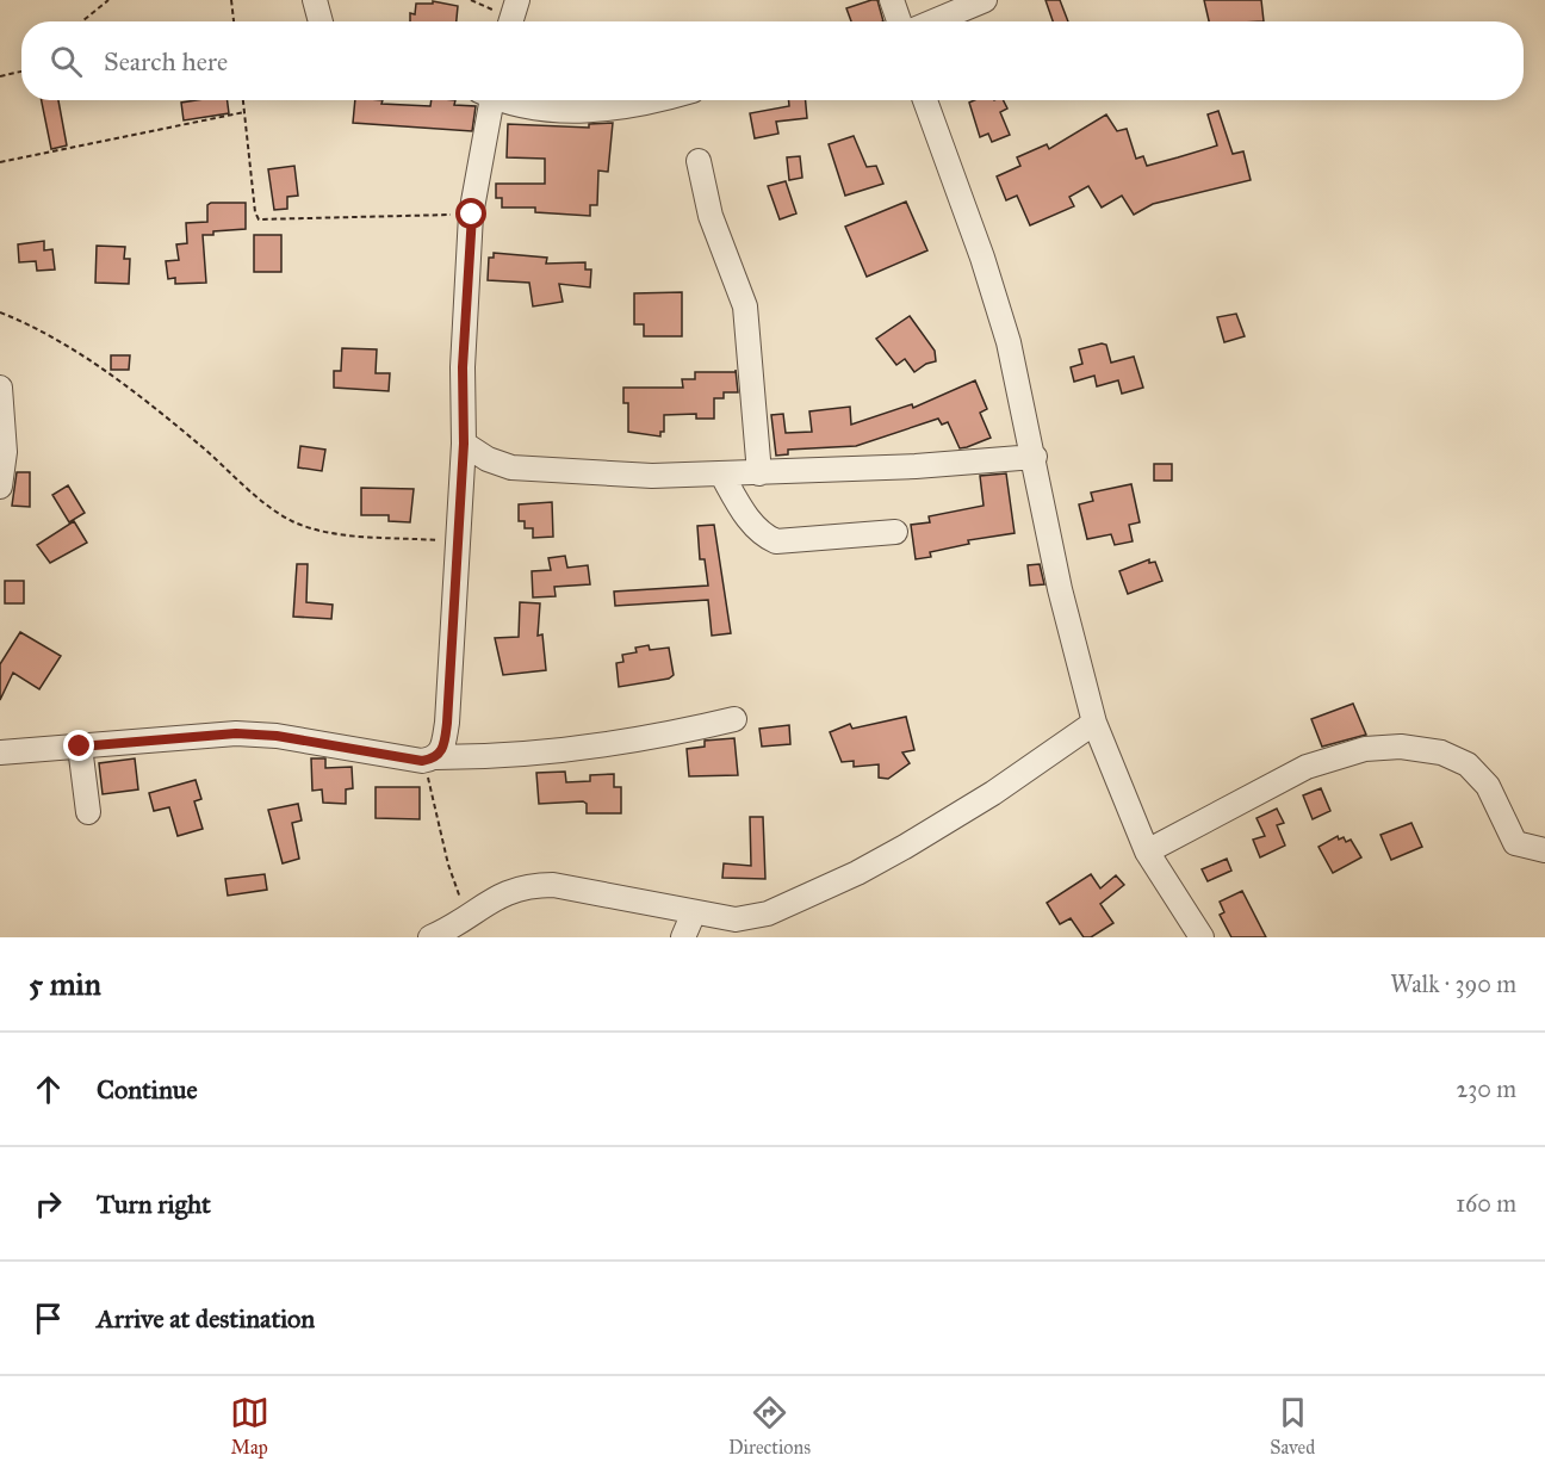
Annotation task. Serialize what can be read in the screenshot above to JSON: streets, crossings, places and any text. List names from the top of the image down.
{
  "page": {
    "search": "Search here",
    "heading": ["5 min", "Walk · 390 m"],
    "list": [
      ["Continue", "230 m"],
      ["Turn right", "160 m"],
      "Arrive at destination"
    ],
    "nav": ["Map", "Directions", "Saved"]
  }
}
